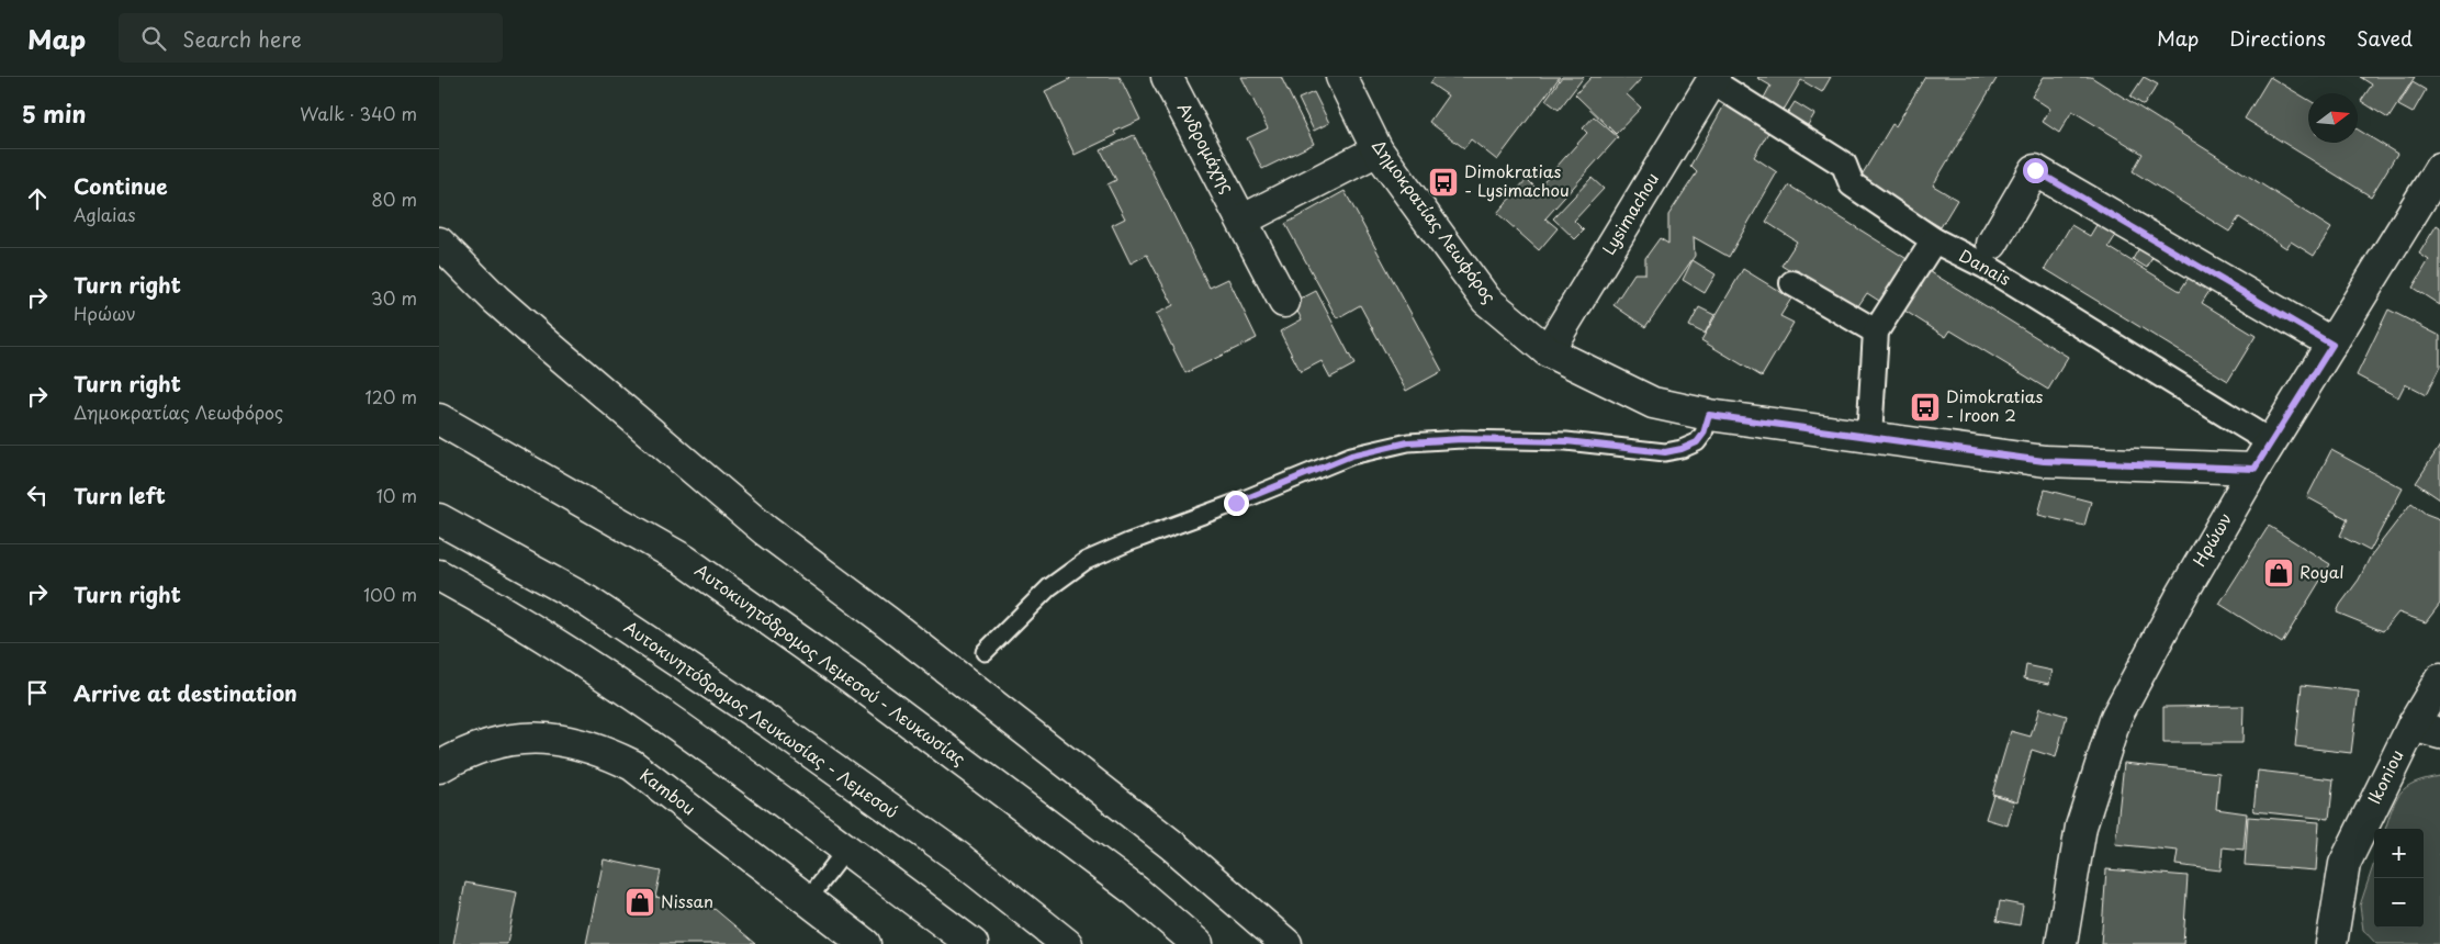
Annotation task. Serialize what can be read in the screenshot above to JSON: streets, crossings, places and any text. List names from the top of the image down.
{
  "streets": {
    "main road": [
      "Ανδρομάχης",
      "Lysimachou",
      "Δημοκρατίας Λεωφόρος",
      "Ηρώων",
      "Αυτοκινητόδρομος Λεμεσού - Λευκωσίας",
      "Αυτοκινητόδρομος Λευκωσίας - Λεμεσού",
      "Ikoniou",
      "Kambou"
    ],
    "street": ["Danais"]
  },
  "crossings": [
    ["Lysimachou", "Δημοκρατίας Λεωφόρος"],
    ["Lysimachou", "Danais"],
    ["Δημοκρατίας Λεωφόρος", "Ηρώων"],
    ["Danais", "Ηρώων"]
  ],
  "places": {
    "bus stop": ["Dimokratias - Lysimachou", "Dimokratias - Iroon 2"],
    "shop": ["Royal", "Nissan"]
  },
  "north": "right",
  "page": {
    "header": "Map",
    "search": "Search here",
    "nav": ["Map", "Directions", "Saved"],
    "heading": ["5 min", "Walk · 340 m"],
    "list": [
      ["Continue", "Aglaias", "80 m"],
      ["Turn right", "Ηρώων", "30 m"],
      ["Turn right", "Δημοκρατίας Λεωφόρος", "120 m"],
      ["Turn left", "10 m"],
      ["Turn right", "100 m"],
      "Arrive at destination"
    ],
    "map_buttons": ["+", "−"]
  }
}
